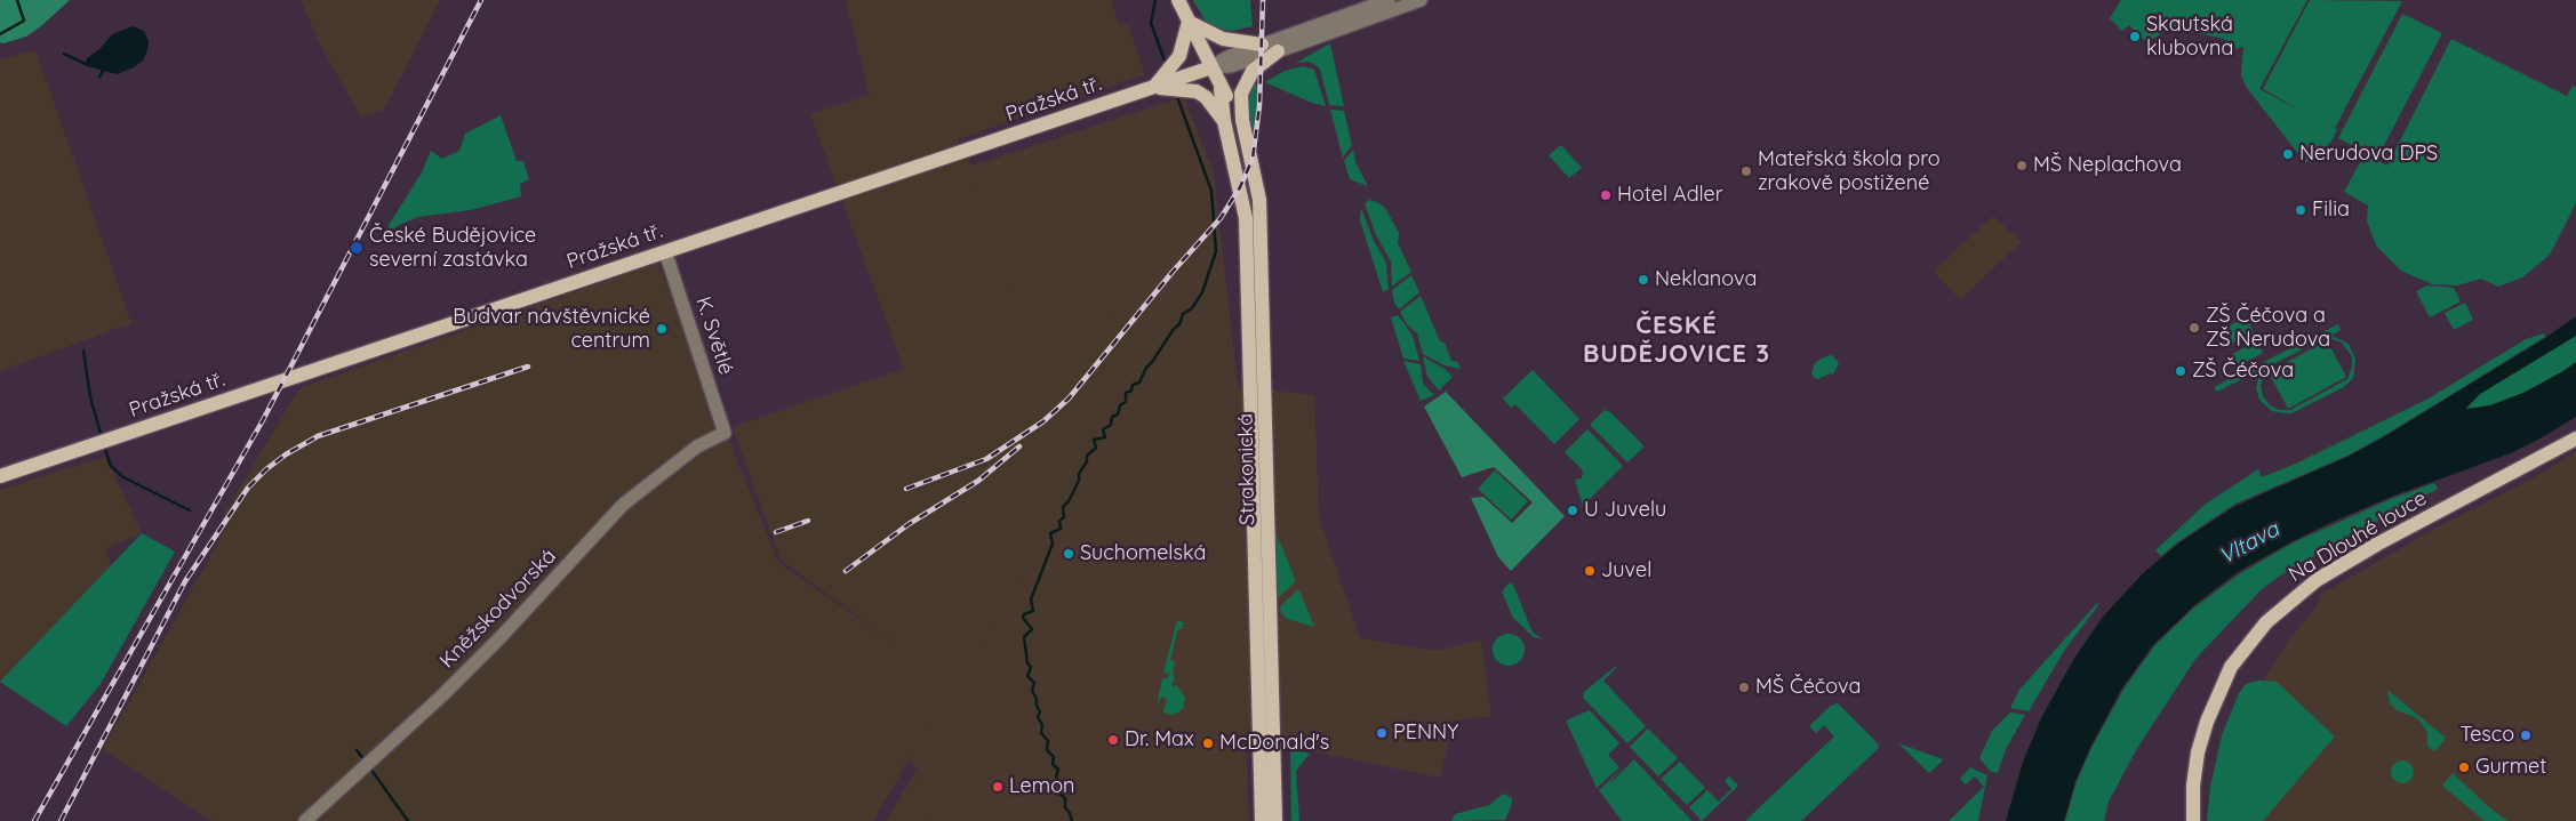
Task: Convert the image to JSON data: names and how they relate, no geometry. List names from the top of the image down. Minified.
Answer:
{"streets":{"main road":["Pražská tř.","Strakonická","Na Dlouhé louce"],"street":["K. Světlé","Kněžskodvorská"]},"crossings":[["Pražská tř.","K. Světlé"],["K. Světlé","Kněžskodvorská"]],"districts":["ČESKÉ BUDĚJOVICE 3"],"water":["Vltava"],"places":["Skautská klubovna","Nerudova DPS","MŠ Neplachova","Mateřská škola pro zrakově postižené","Hotel Adler","Filia","České Budějovice severní zastávka","Neklanova","ZŠ Čéčova a ZŠ Nerudova","Budvar návštěvnické centrum","ZŠ Čéčova","U Juvelu","Suchomelská","Juvel","MŠ Čéčova","PENNY","Tesco","Dr. Max","McDonald's","Gurmet","Lemon"]}
